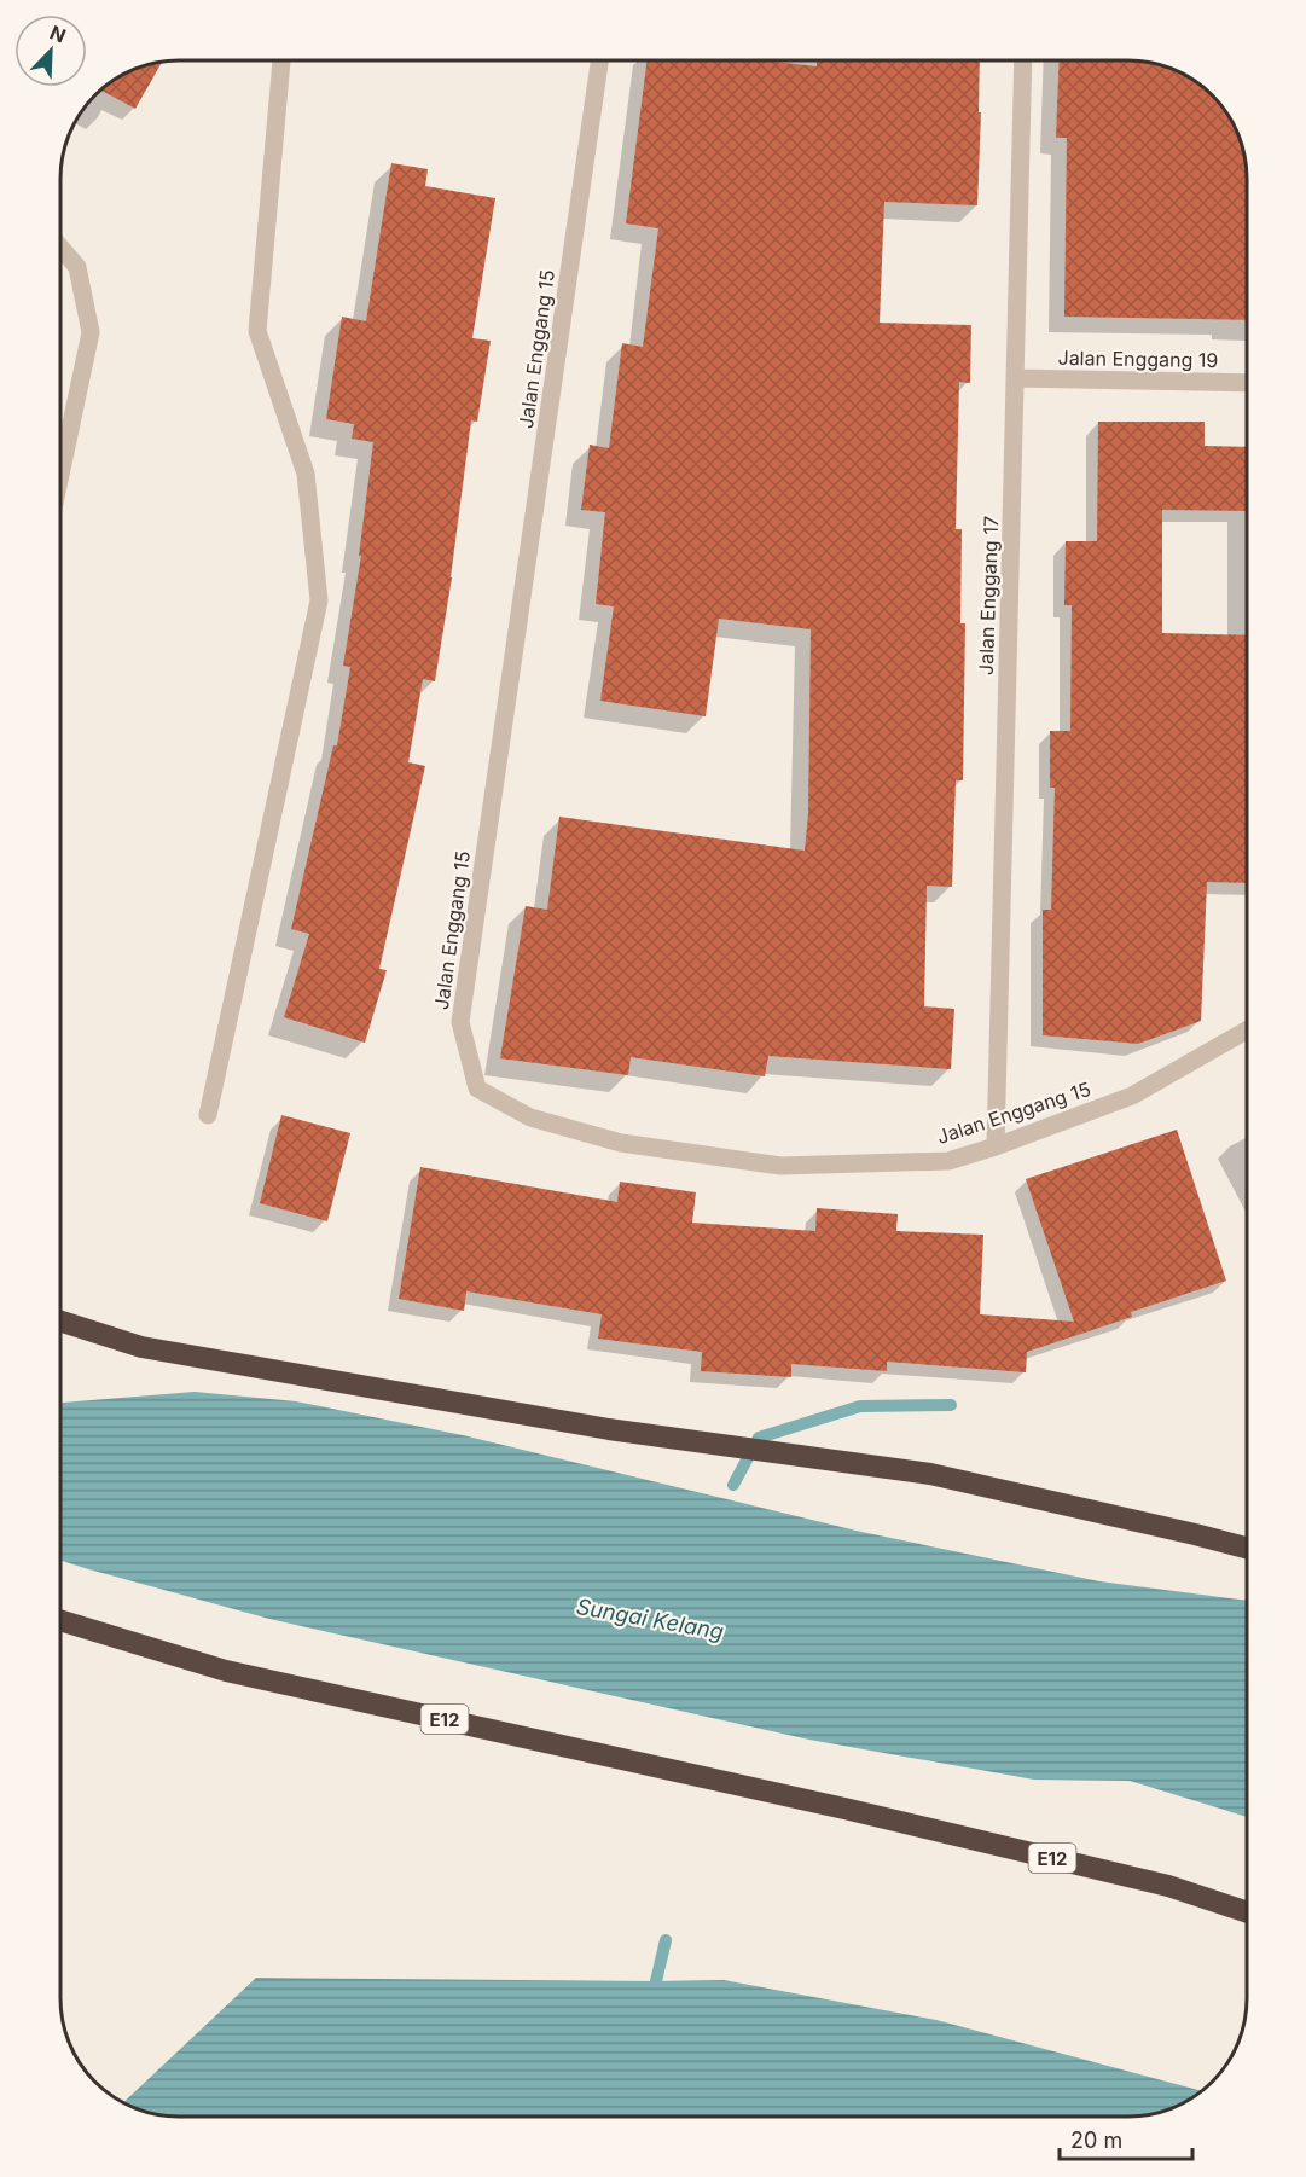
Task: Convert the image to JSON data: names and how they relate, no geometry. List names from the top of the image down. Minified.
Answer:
{"streets":{"highway":["E12"],"street":["Jalan Enggang 15","Jalan Enggang 19","Jalan Enggang 17"]},"crossings":[["Jalan Enggang 15","Jalan Enggang 17"],["Jalan Enggang 19","Jalan Enggang 17"]],"water":["Sungai Kelang"],"scale_bar":"20 m","north":"top right"}
